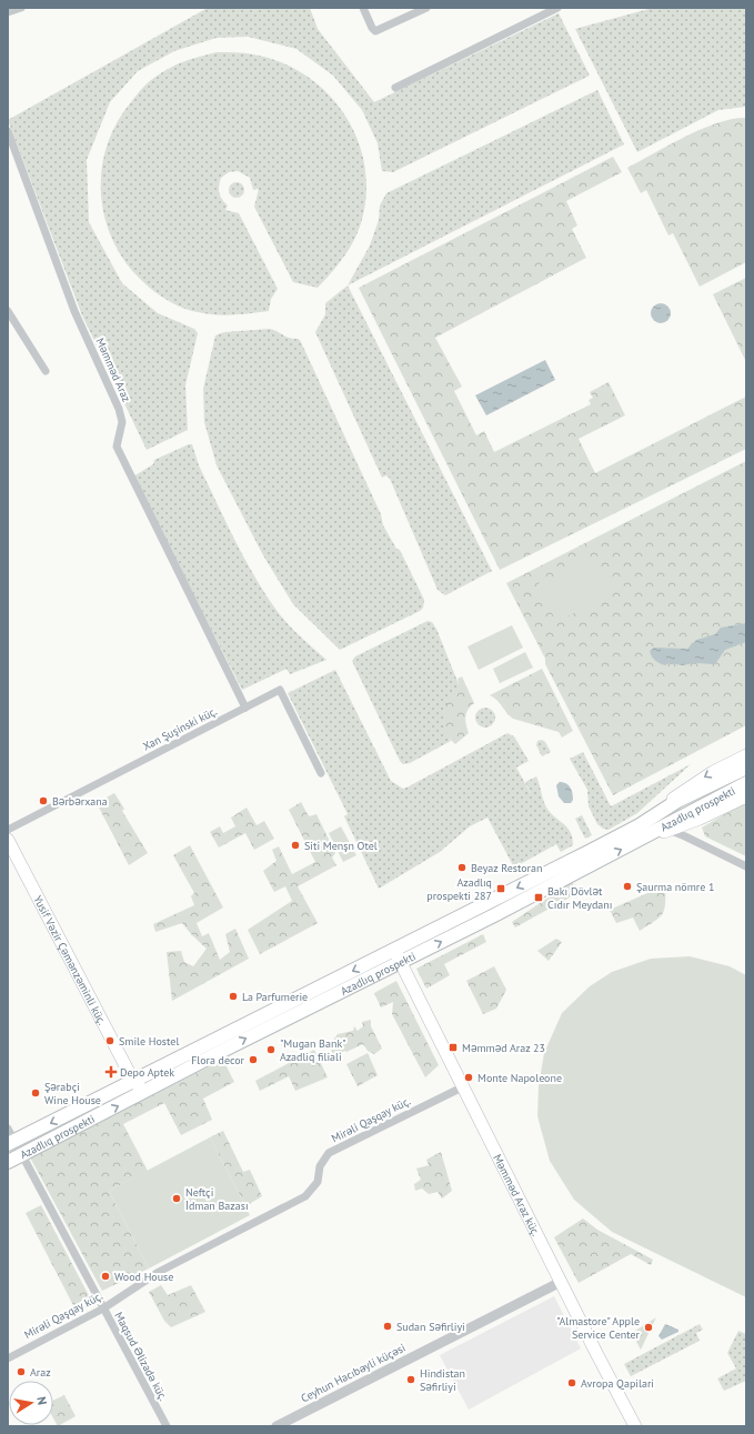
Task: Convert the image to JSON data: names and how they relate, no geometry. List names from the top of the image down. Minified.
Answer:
{"streets":{"main road":["Azadlıq prospekti","Yusif Vəzir Çəmənzəminli küç.","Məmməd Araz küç."],"street":["Məmməd Araz","Xan Şuşinski küç.","Mirəli Qaşqay küç.","Maqsud Əlizadə küç.","Ceyhun Hacıbəyli küçəsi"]},"crossings":[["Məmməd Araz","Xan Şuşinski küç."],["Azadlıq prospekti","Yusif Vəzir Çəmənzəminli küç."],["Azadlıq prospekti","Məmməd Araz küç."],["Azadlıq prospekti","Maqsud Əlizadə küç."],["Mirəli Qaşqay küç.","Məmməd Araz küç."],["Mirəli Qaşqay küç.","Maqsud Əlizadə küç."],["Məmməd Araz küç.","Ceyhun Hacıbəyli küçəsi"]],"places":{"other":["Bərbərxana","Siti Menşn Otel","Beyaz Restoran","Şaurma nömre 1","La Parfumerie","Smile Hostel","\"Mugan Bank\" Azadliq filiali","Flora decor","Monte Napoleone","Şərabçi Wine House","Neftçi İdman Bazası","Wood House","Sudan Səfirliyi","\"Almastore\" Apple Service Center","Araz","Hindistan Səfirliyi","Avropa Qapilari"],"transit":["Azadlıq prospekti 287","Bakı Dövlət Cıdır Meydanı","Məmməd Araz 23"],"health":["Depo Aptek"]},"north":"right"}
